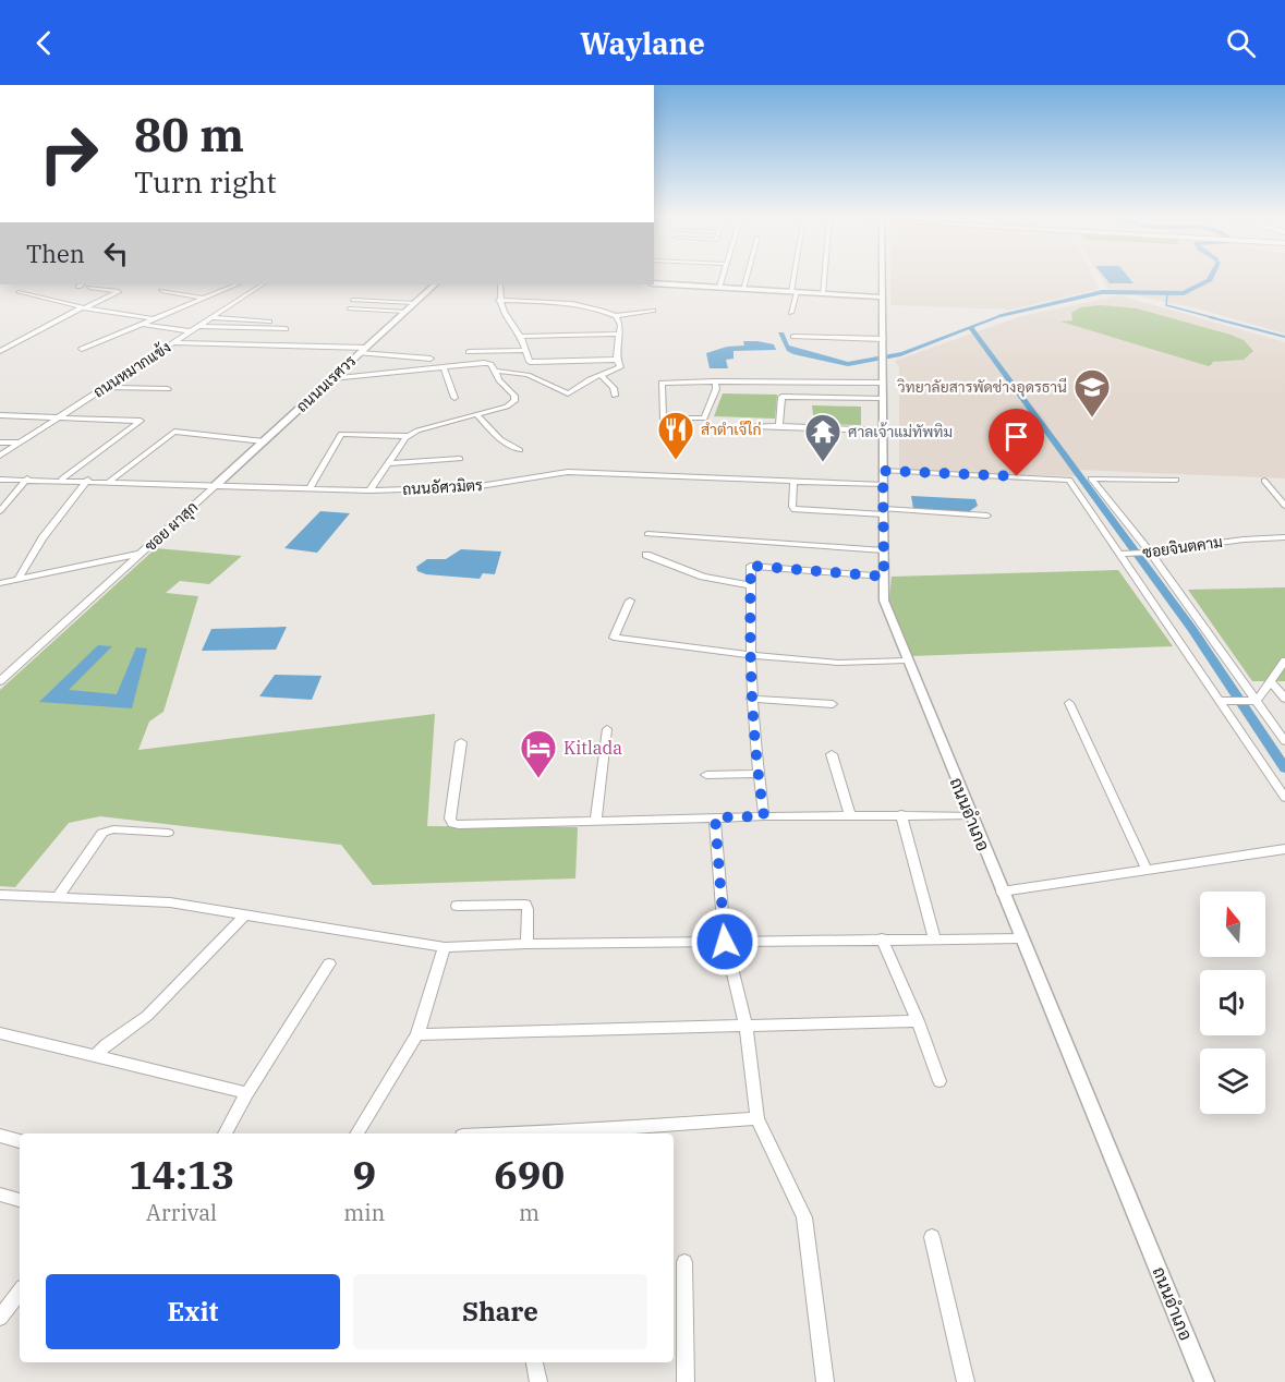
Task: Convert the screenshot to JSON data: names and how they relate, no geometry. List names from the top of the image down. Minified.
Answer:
{"streets":{"street":["ถนนหมากแข้ง","ถนนนเรศวร","ถนนอัศวมิตร","ซอย ผาสุก","ซอยจินตคาม","ถนนอำเภอ"]},"crossings":[["ถนนนเรศวร","ถนนอัศวมิตร"],["ถนนนเรศวร","ซอย ผาสุก"],["ถนนอัศวมิตร","ซอย ผาสุก"],["ถนนอัศวมิตร","ซอยจินตคาม"],["ถนนอัศวมิตร","ถนนอำเภอ"],["ซอยจินตคาม","ถนนอำเภอ"]],"places":{"school or university":["วิทยาลัยสารพัดช่างอุดรธานี"],"restaurant":["สำตำเจ๊ใก่"],"temple":["ศาลเจ้าแม่ทัพทิม"],"hotel":["Kitlada"]},"north":"top","page":{"header":"Waylane","turn":["80 m","Turn right"],"then":"Then","eta":["14:13","Arrival","9","min","690","m"],"buttons":["Exit","Share"]}}
